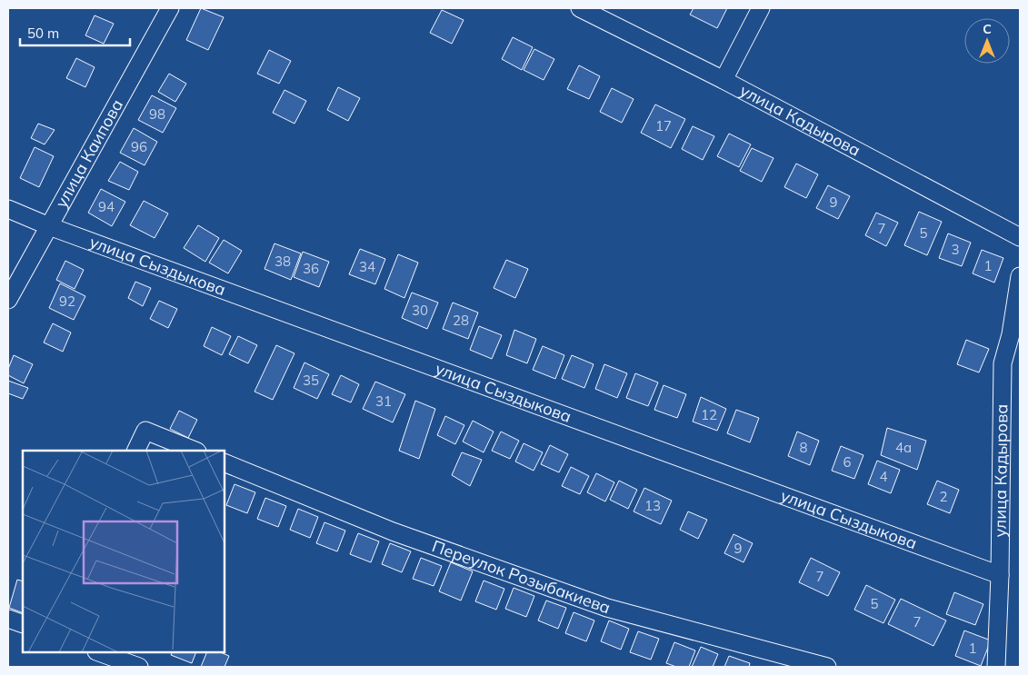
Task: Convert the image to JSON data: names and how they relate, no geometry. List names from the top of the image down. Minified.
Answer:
{"streets":{"street":["улица Кадырова","улица Каипова","улица Сыздыкова","Переулок Розыбакиева"]},"crossings":[["улица Кадырова","улица Сыздыкова"],["улица Каипова","улица Сыздыкова"]],"house_numbers":["98","17","96","9","94","7","5","3","38","1","34","36","92","30","28","35","31","12","8","4а","6","4","2","13","9","7","5","7","1"],"scale_bar":"50 m","north":"top"}
